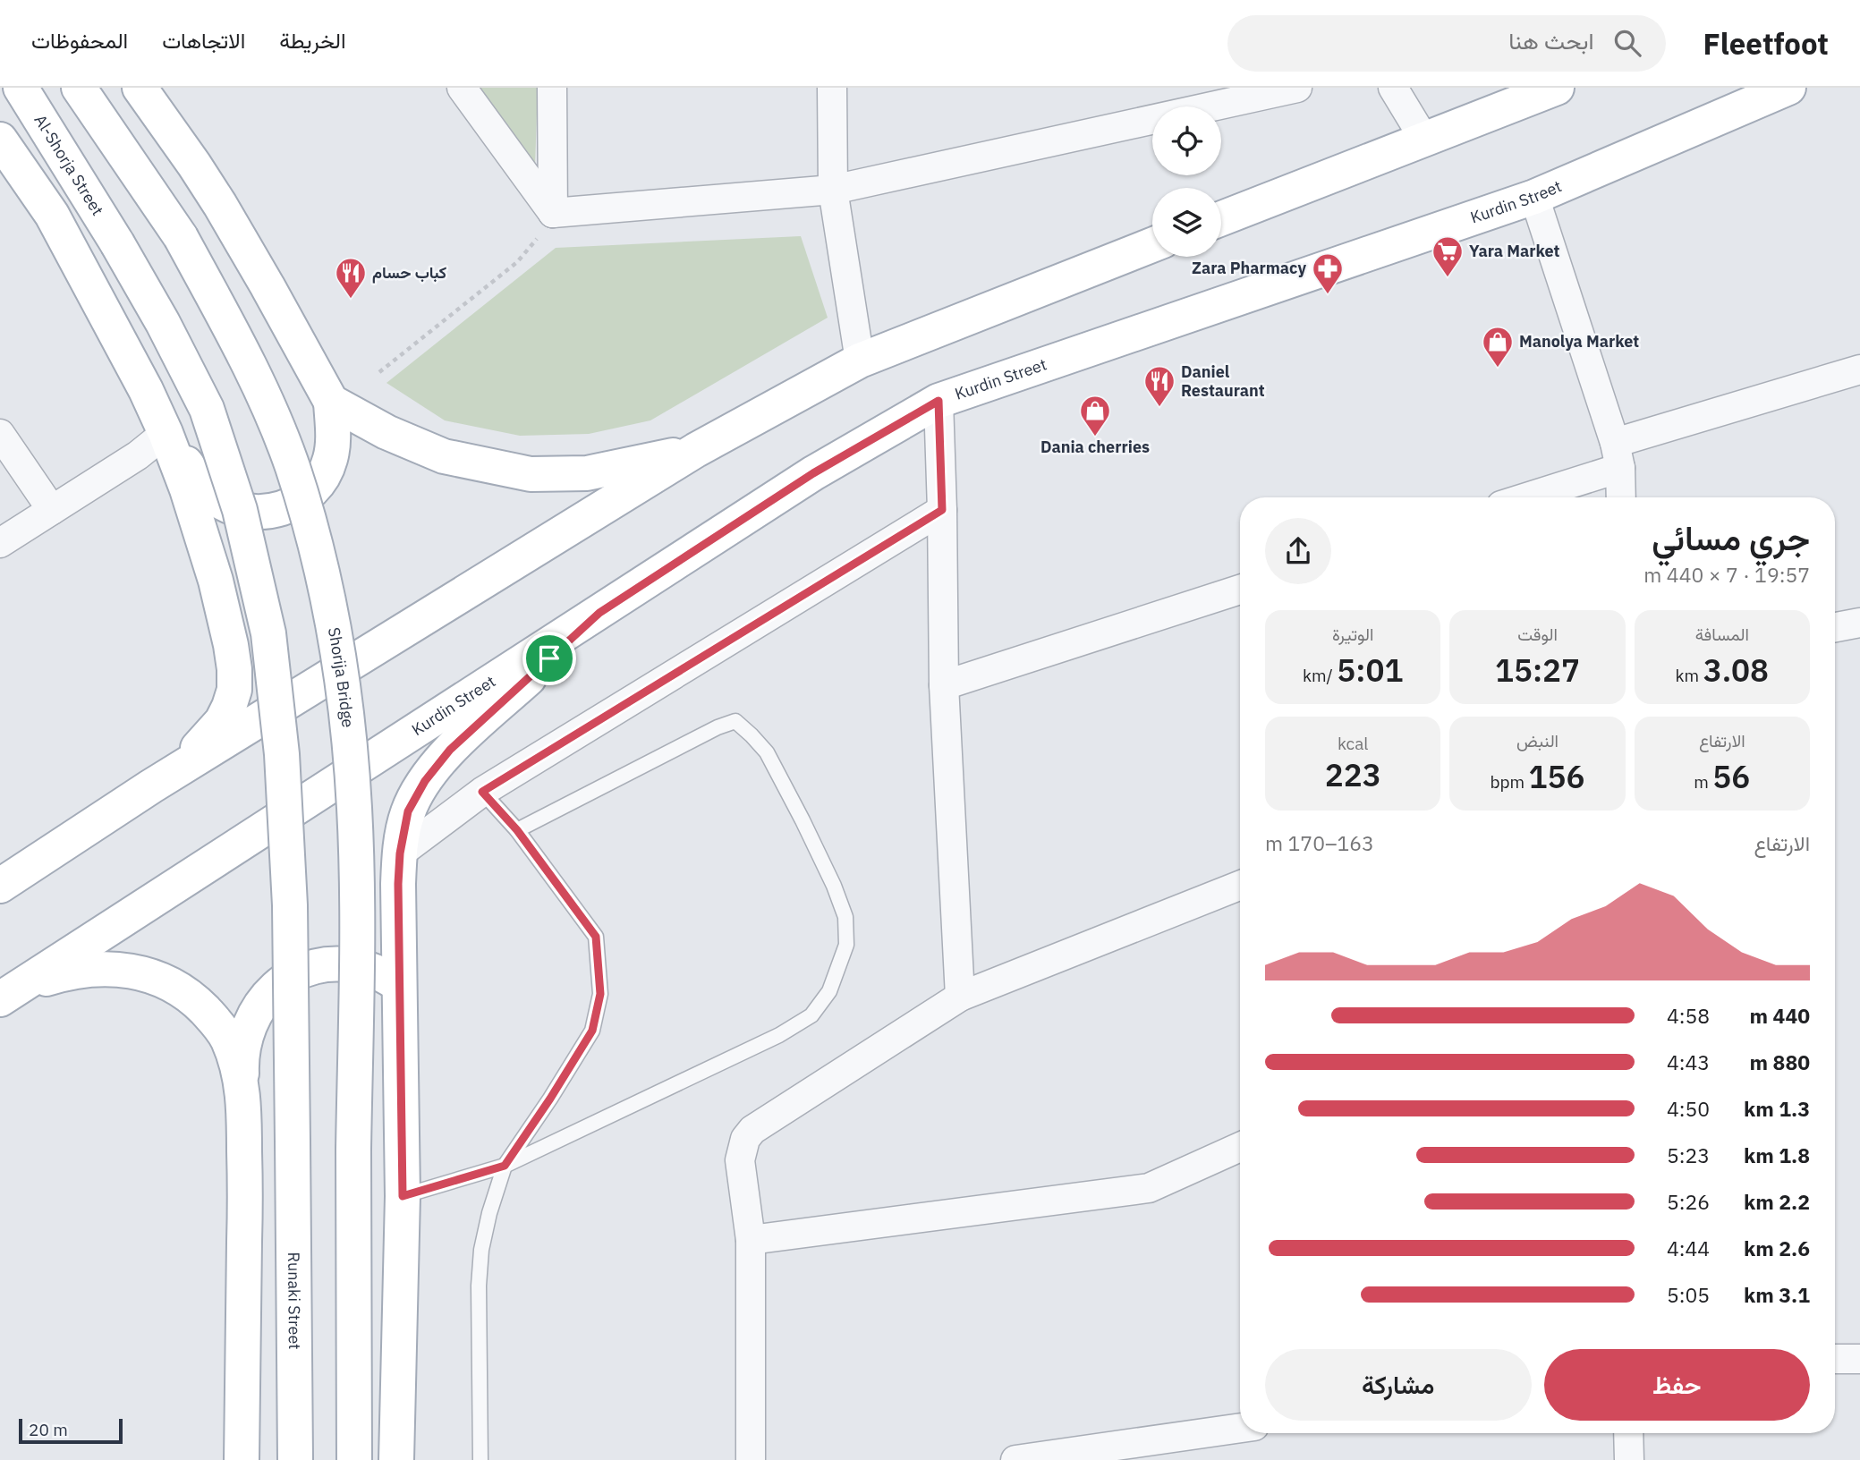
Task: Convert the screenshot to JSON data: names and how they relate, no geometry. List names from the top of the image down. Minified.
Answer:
{"streets":{"main road":["Al-Shorja Street","Kurdin Street","Shorija Bridge","Runaki Street"]},"crossings":[["Al-Shorja Street","Runaki Street"]],"places":{"supermarket":["Yara Market"],"pharmacy":["Zara Pharmacy"],"restaurant":["كباب حسام","Daniel Restaurant"],"shop":["Manolya Market","Dania cherries"]},"scale_bar":"20 m","page":{"header":"Fleetfoot","search":"ابحث هنا","nav":["الخريطة","الاتجاهات","المحفوظات"],"heading":["جري مسائي","19:57 · 7 × 440 m"],"stats":[["المسافة","3.08 km"],["الوقت","15:27"],["الوتيرة","5:01 /km"],["الارتفاع","56 m"],["النبض","156 bpm"],["kcal","223"]],"chart":["الارتفاع","163–170 m"],"list":[{"name":"440 m","note":"4:58"},{"name":"880 m","note":"4:43"},{"name":"1.3 km","note":"4:50"},{"name":"1.8 km","note":"5:23"},{"name":"2.2 km","note":"5:26"},{"name":"2.6 km","note":"4:44"},{"name":"3.1 km","note":"5:05"}],"buttons":["حفظ","مشاركة"],"scale":"20 m"}}
